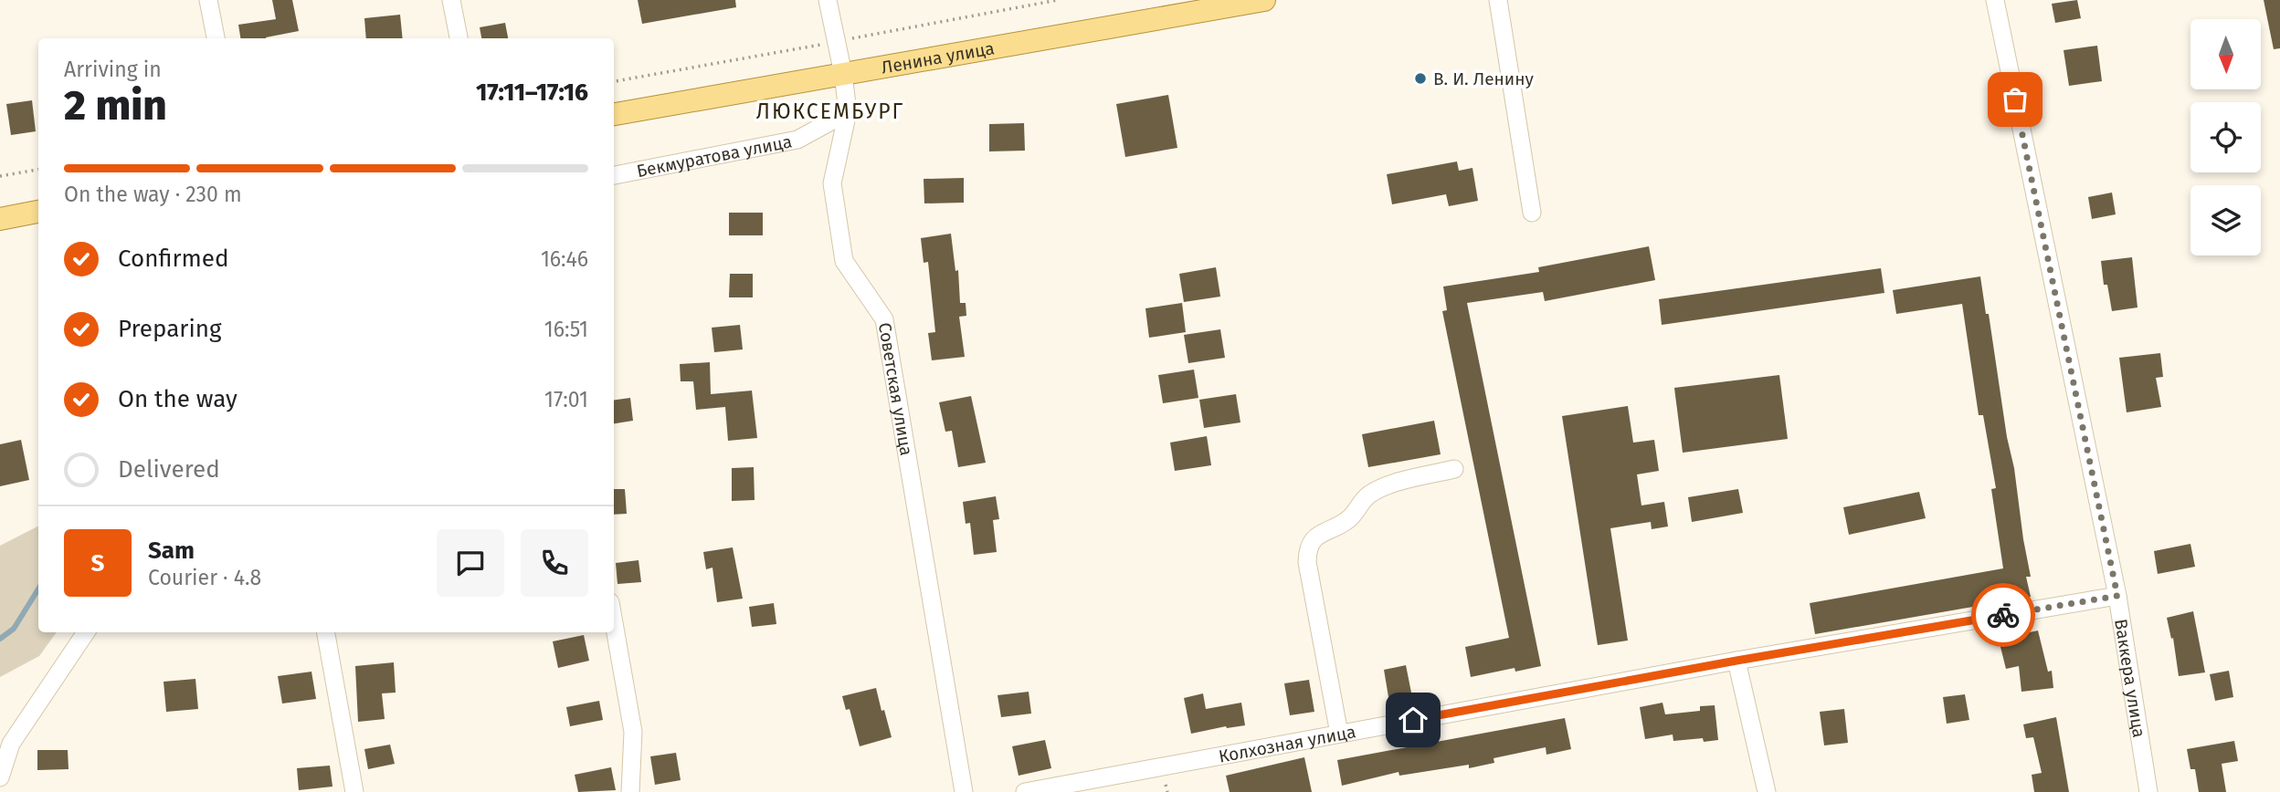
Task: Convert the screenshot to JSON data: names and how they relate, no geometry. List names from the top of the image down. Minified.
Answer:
{"streets":{"main road":["Ленина улица"],"street":["Бекмуратова улица","Советская улица","Ваккера улица","Колхозная улица"]},"crossings":[["Ленина улица","Советская улица"],["Бекмуратова улица","Советская улица"],["Ваккера улица","Колхозная улица"]],"districts":["ЛЮКСЕМБУРГ"],"places":["В. И. Ленину"],"north":"bottom","page":{"heading":["2 min","Arriving in","17:11–17:16"],"panel":["Sam","Courier · 4.8"],"bar":"On the way · 230 m","list":[["Confirmed","16:46"],["Preparing","16:51"],["On the way","17:01"],"Delivered"],"round":"S"}}
